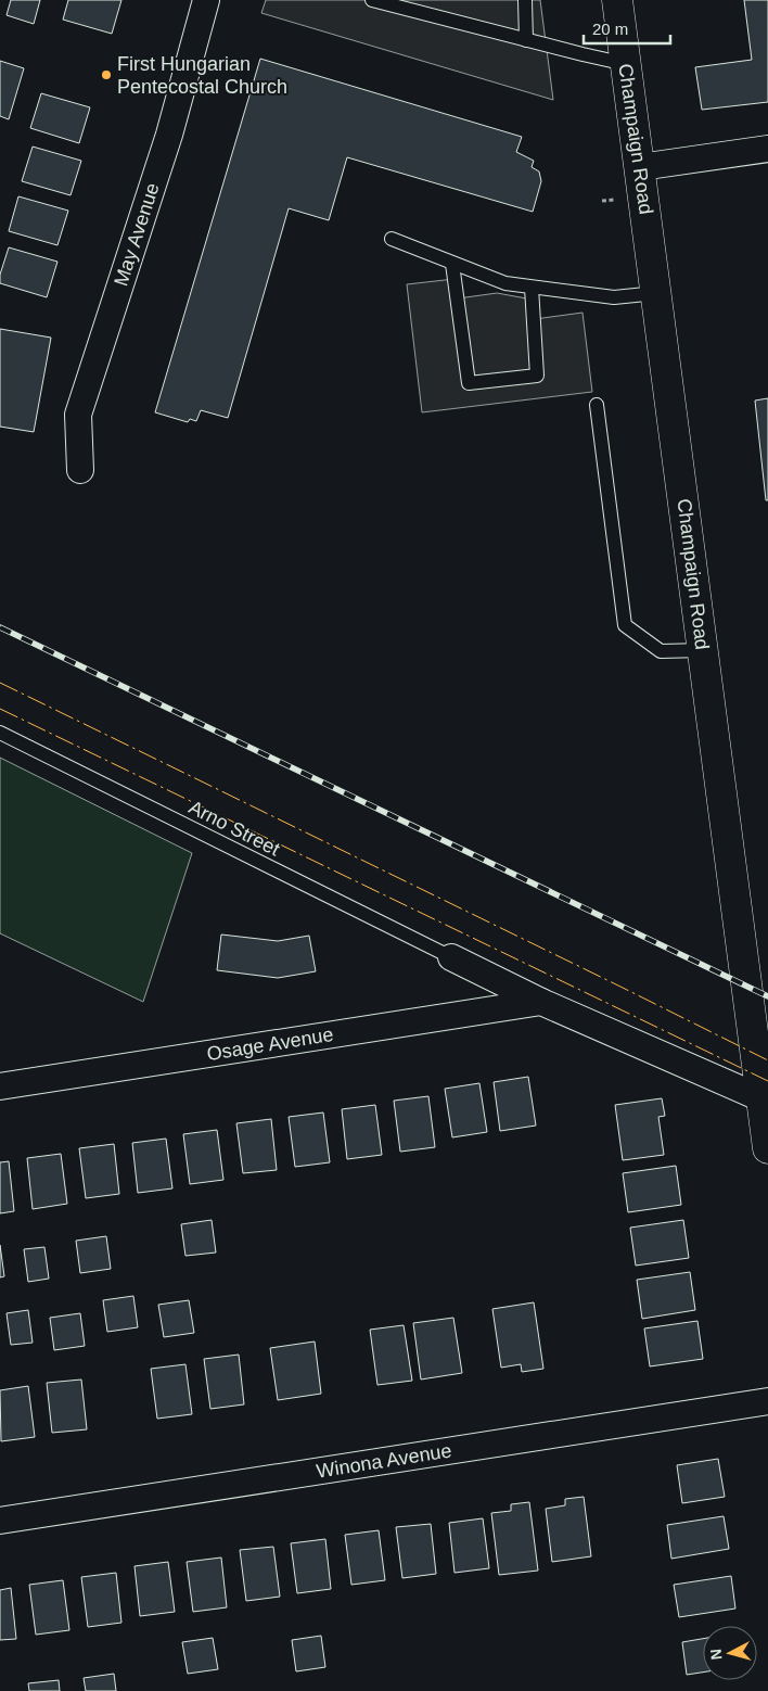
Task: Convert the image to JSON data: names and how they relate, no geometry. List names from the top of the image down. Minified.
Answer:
{"streets":{"street":["Champaign Road","May Avenue","Osage Avenue","Winona Avenue"],"lane":["Arno Street"]},"places":["First Hungarian Pentecostal Church"],"scale_bar":"20 m","north":"left"}
